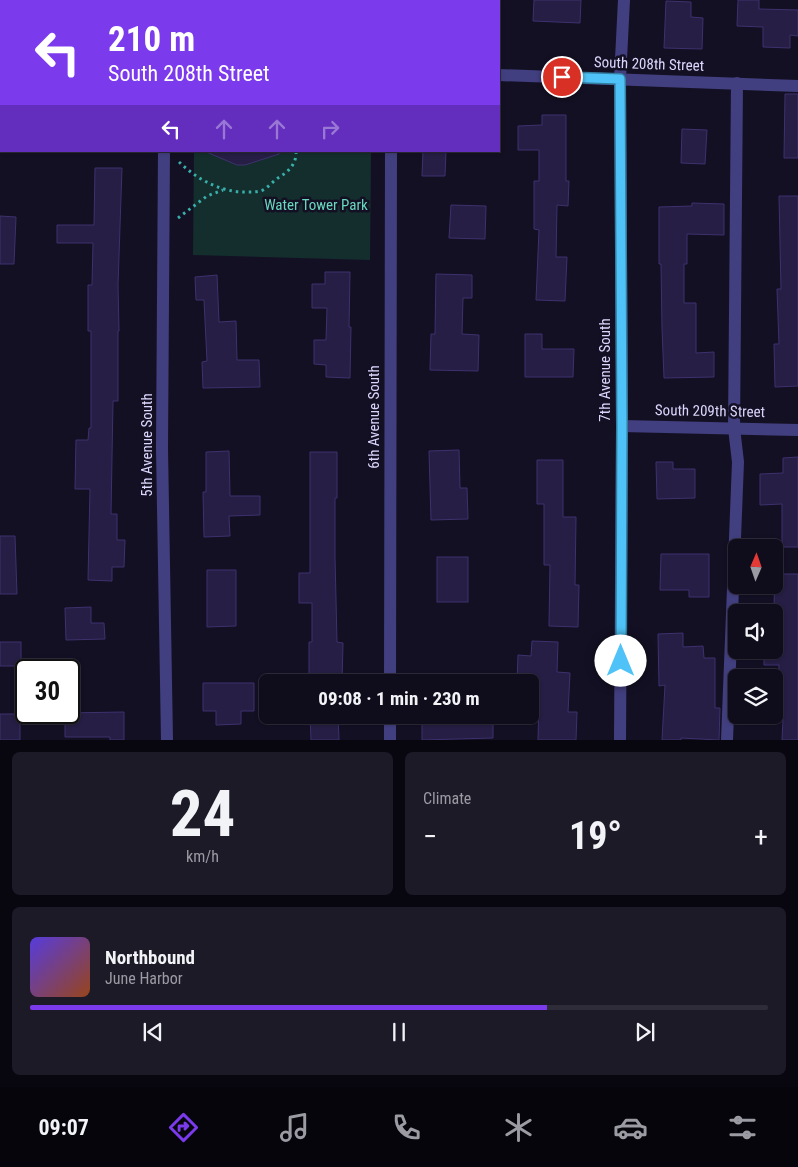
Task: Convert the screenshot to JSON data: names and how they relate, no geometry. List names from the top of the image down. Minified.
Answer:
{"streets":{"street":["South 208th Street","7th Avenue South","South 209th Street","6th Avenue South","5th Avenue South"]},"crossings":[["South 208th Street","7th Avenue South"],["7th Avenue South","South 209th Street"]],"parks":["Water Tower Park"],"north":"top","page":{"turn":["210 m","South 208th Street"],"limit":"30","trip":"09:08 · 1 min · 230 m","tile":[["24","km/h"],"Climate"],"heat":["−","19°","+"],"song":["Northbound","June Harbor"],"tabs":"09:07"}}
